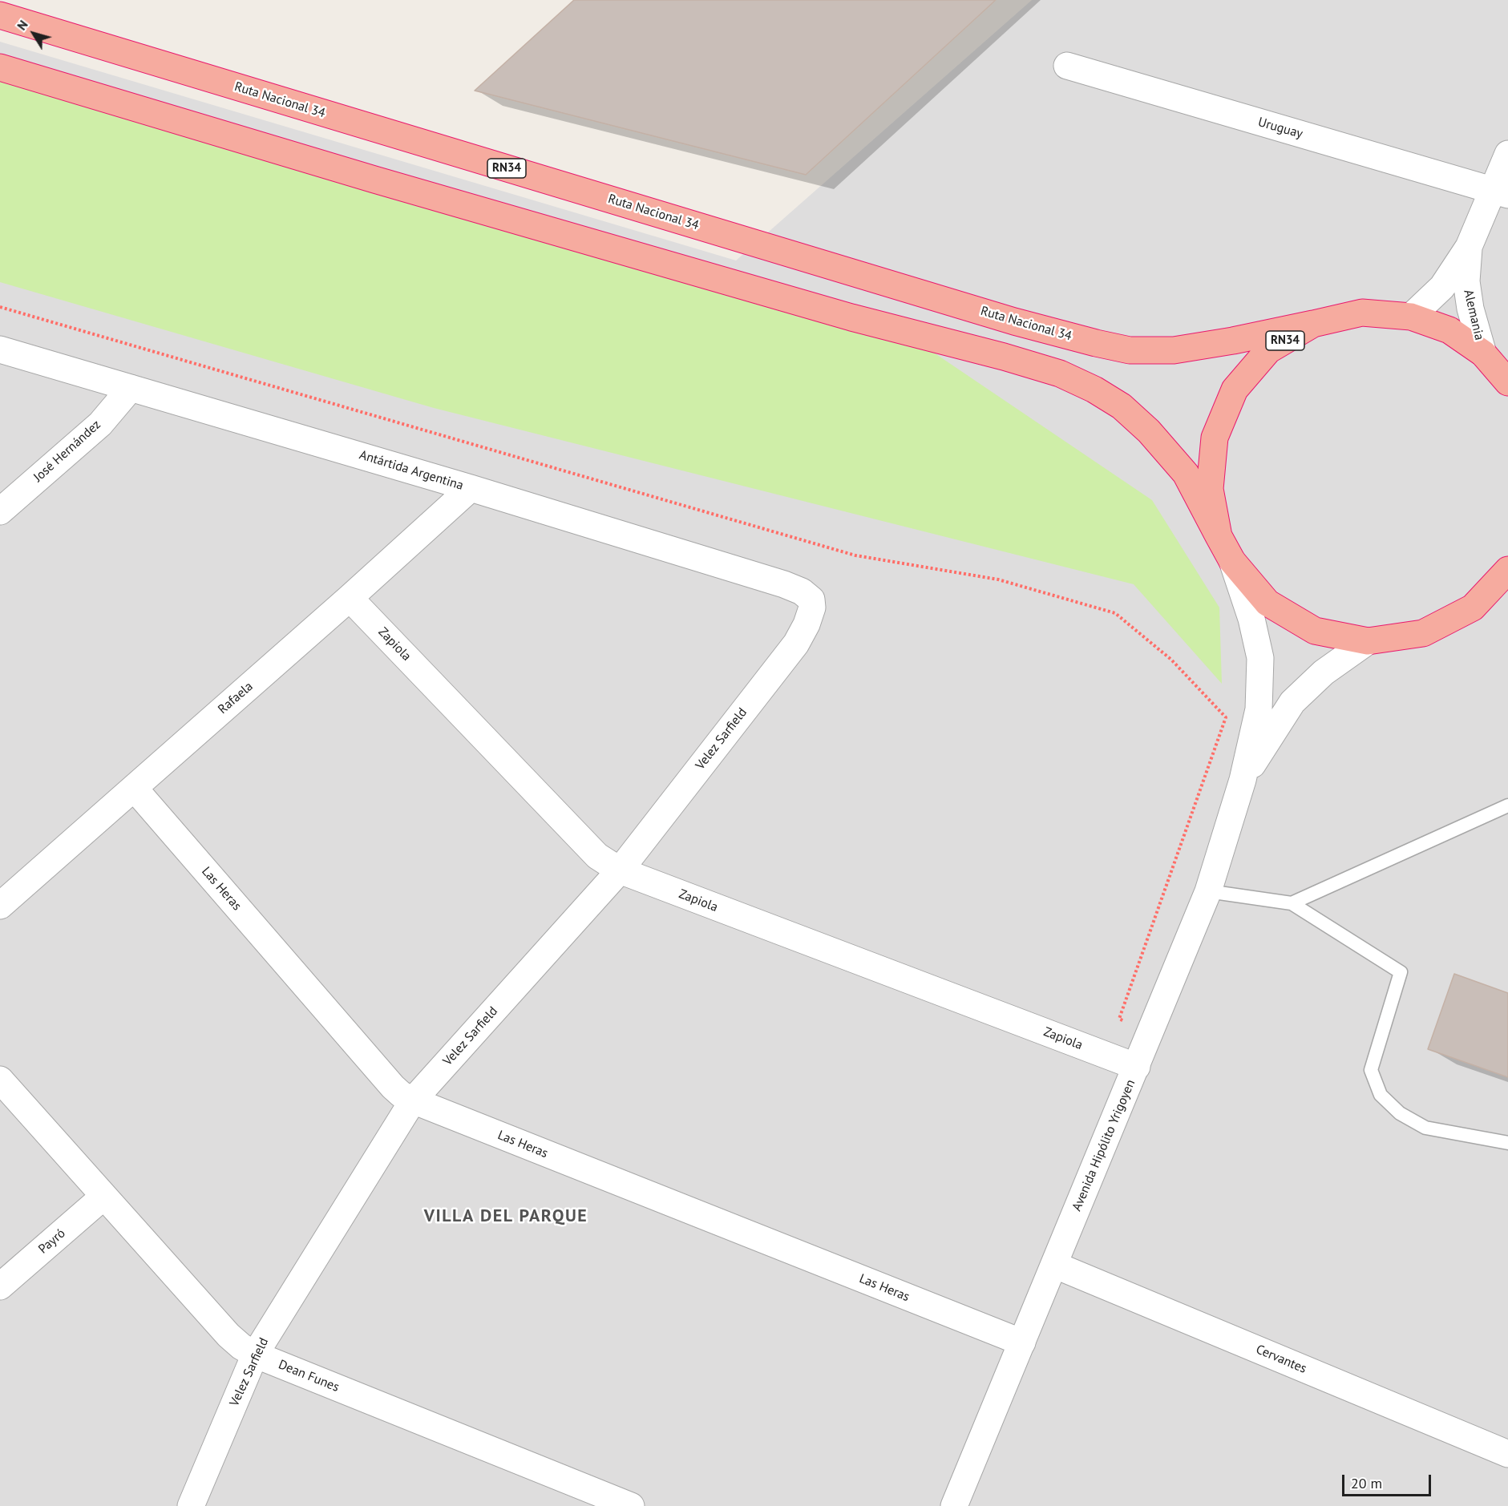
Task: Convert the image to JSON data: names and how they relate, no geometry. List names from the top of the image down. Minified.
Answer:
{"streets":{"highway":["Ruta Nacional 34","RN34"],"street":["Uruguay","Alemania","José Hernández","Antártida Argentina","Zapiola","Rafaela","Velez Sarfield","Las Heras","Avenida Hipólito Yrigoyen","Payró","Cervantes","Dean Funes"]},"crossings":[["Ruta Nacional 34","Alemania"],["Ruta Nacional 34","Avenida Hipólito Yrigoyen"],["Uruguay","Alemania"],["José Hernández","Antártida Argentina"],["Antártida Argentina","Rafaela"],["Antártida Argentina","Velez Sarfield"],["Zapiola","Rafaela"],["Zapiola","Velez Sarfield"],["Zapiola","Avenida Hipólito Yrigoyen"],["Rafaela","Las Heras"],["Velez Sarfield","Las Heras"],["Velez Sarfield","Dean Funes"],["Las Heras","Avenida Hipólito Yrigoyen"],["Avenida Hipólito Yrigoyen","Cervantes"],["Payró","Dean Funes"]],"districts":["VILLA DEL PARQUE"],"scale_bar":"20 m","north":"top left"}
